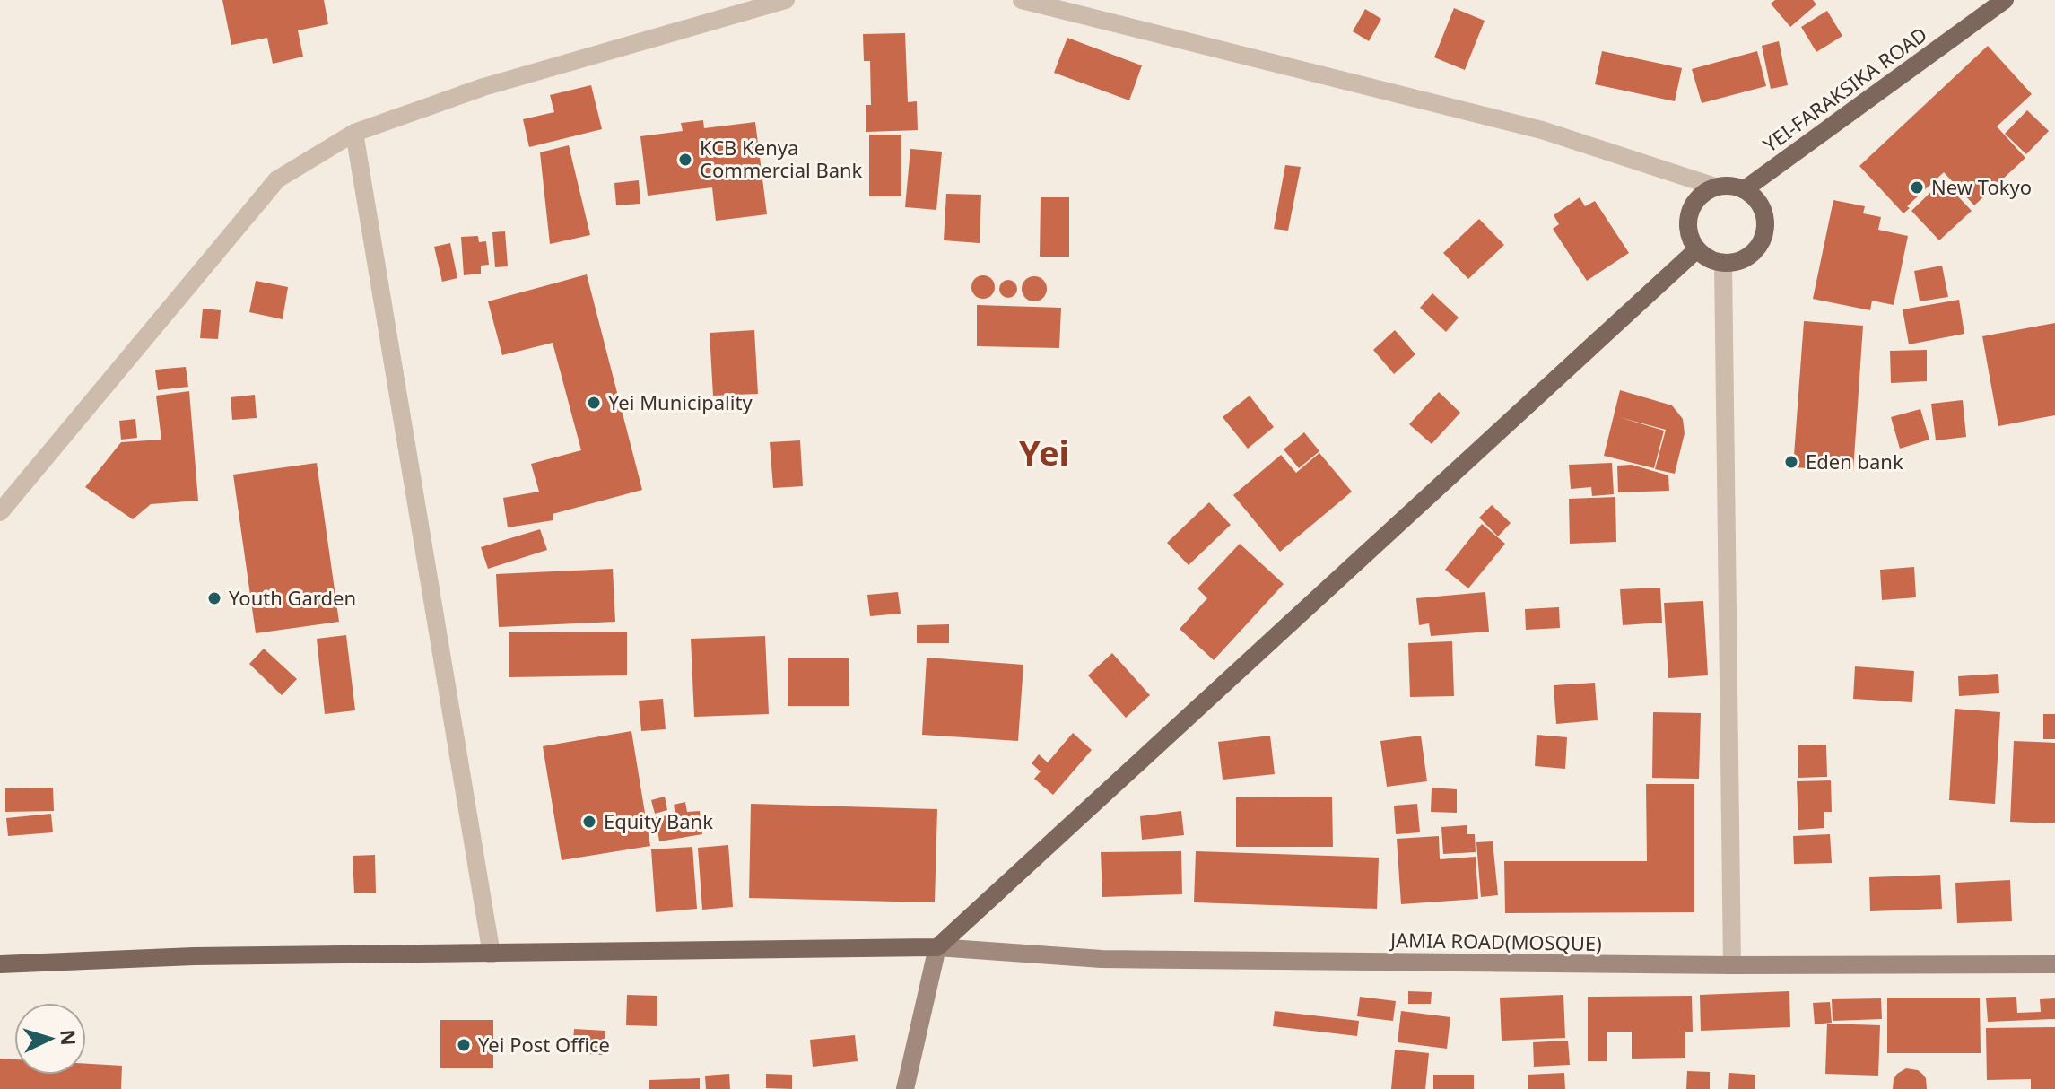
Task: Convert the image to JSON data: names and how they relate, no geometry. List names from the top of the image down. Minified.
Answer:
{"streets":{"main road":["YEI-FARAKSIKA ROAD"],"street":["JAMIA ROAD(MOSQUE)"]},"districts":["Yei"],"places":["KCB Kenya Commercial Bank","New Tokyo","Yei Municipality","Eden bank","Youth Garden","Equity Bank","Yei Post Office"],"north":"right"}
